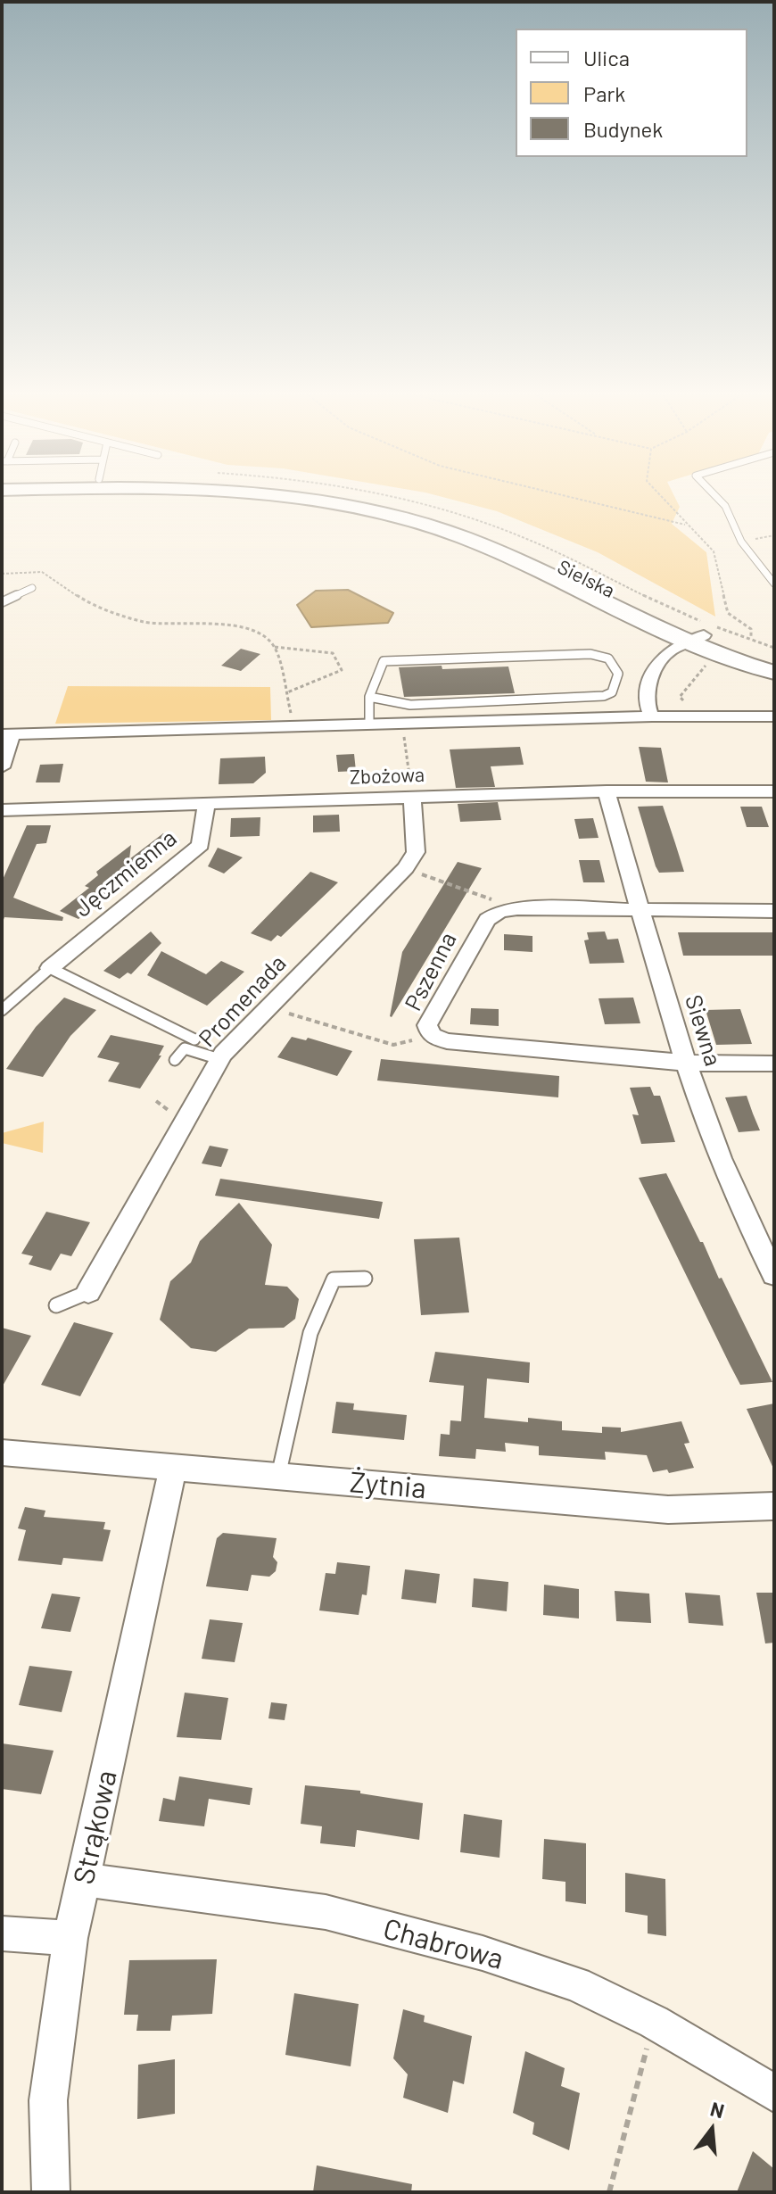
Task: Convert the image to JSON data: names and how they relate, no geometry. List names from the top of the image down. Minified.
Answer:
{"streets":{"main road":["Sielska"],"street":["Zbożowa","Jęczmienna","Pszenna","Promenada","Siewna","Żytnia","Strąkowa","Chabrowa"]},"crossings":[["Zbożowa","Jęczmienna"],["Zbożowa","Promenada"],["Zbożowa","Siewna"],["Pszenna","Siewna"],["Żytnia","Strąkowa"],["Strąkowa","Chabrowa"]],"legend":["Ulica","Park","Budynek"],"north":"top"}
